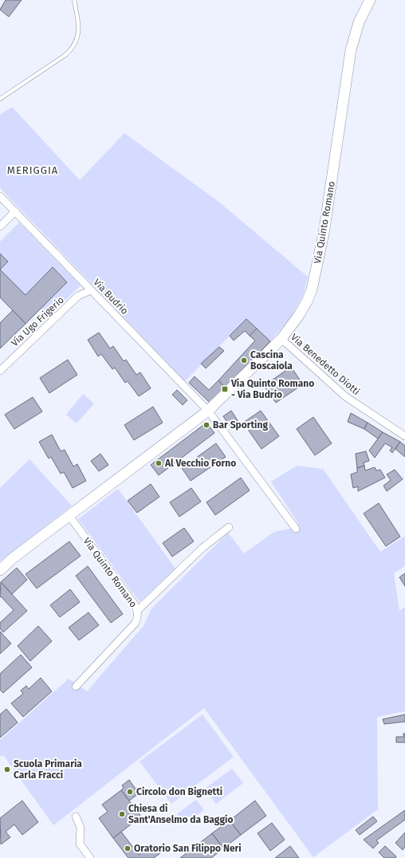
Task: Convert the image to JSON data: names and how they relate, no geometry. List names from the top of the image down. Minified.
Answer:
{"streets":{"street":["Via Quinto Romano","Via Budrio","Via Ugo Frigerio","Via Benedetto Diotti"]},"crossings":[["Via Quinto Romano","Via Budrio"],["Via Quinto Romano","Via Benedetto Diotti"],["Via Budrio","Via Ugo Frigerio"]],"districts":["MERIGGIA"],"places":{"other":["Cascina Boscaiola","Bar Sporting","Al Vecchio Forno","Scuola Primaria Carla Fracci","Circolo don Bignetti","Chiesa di Sant'Anselmo da Baggio","Oratorio San Filippo Neri"],"transit":["Via Quinto Romano - Via Budrio"]}}
